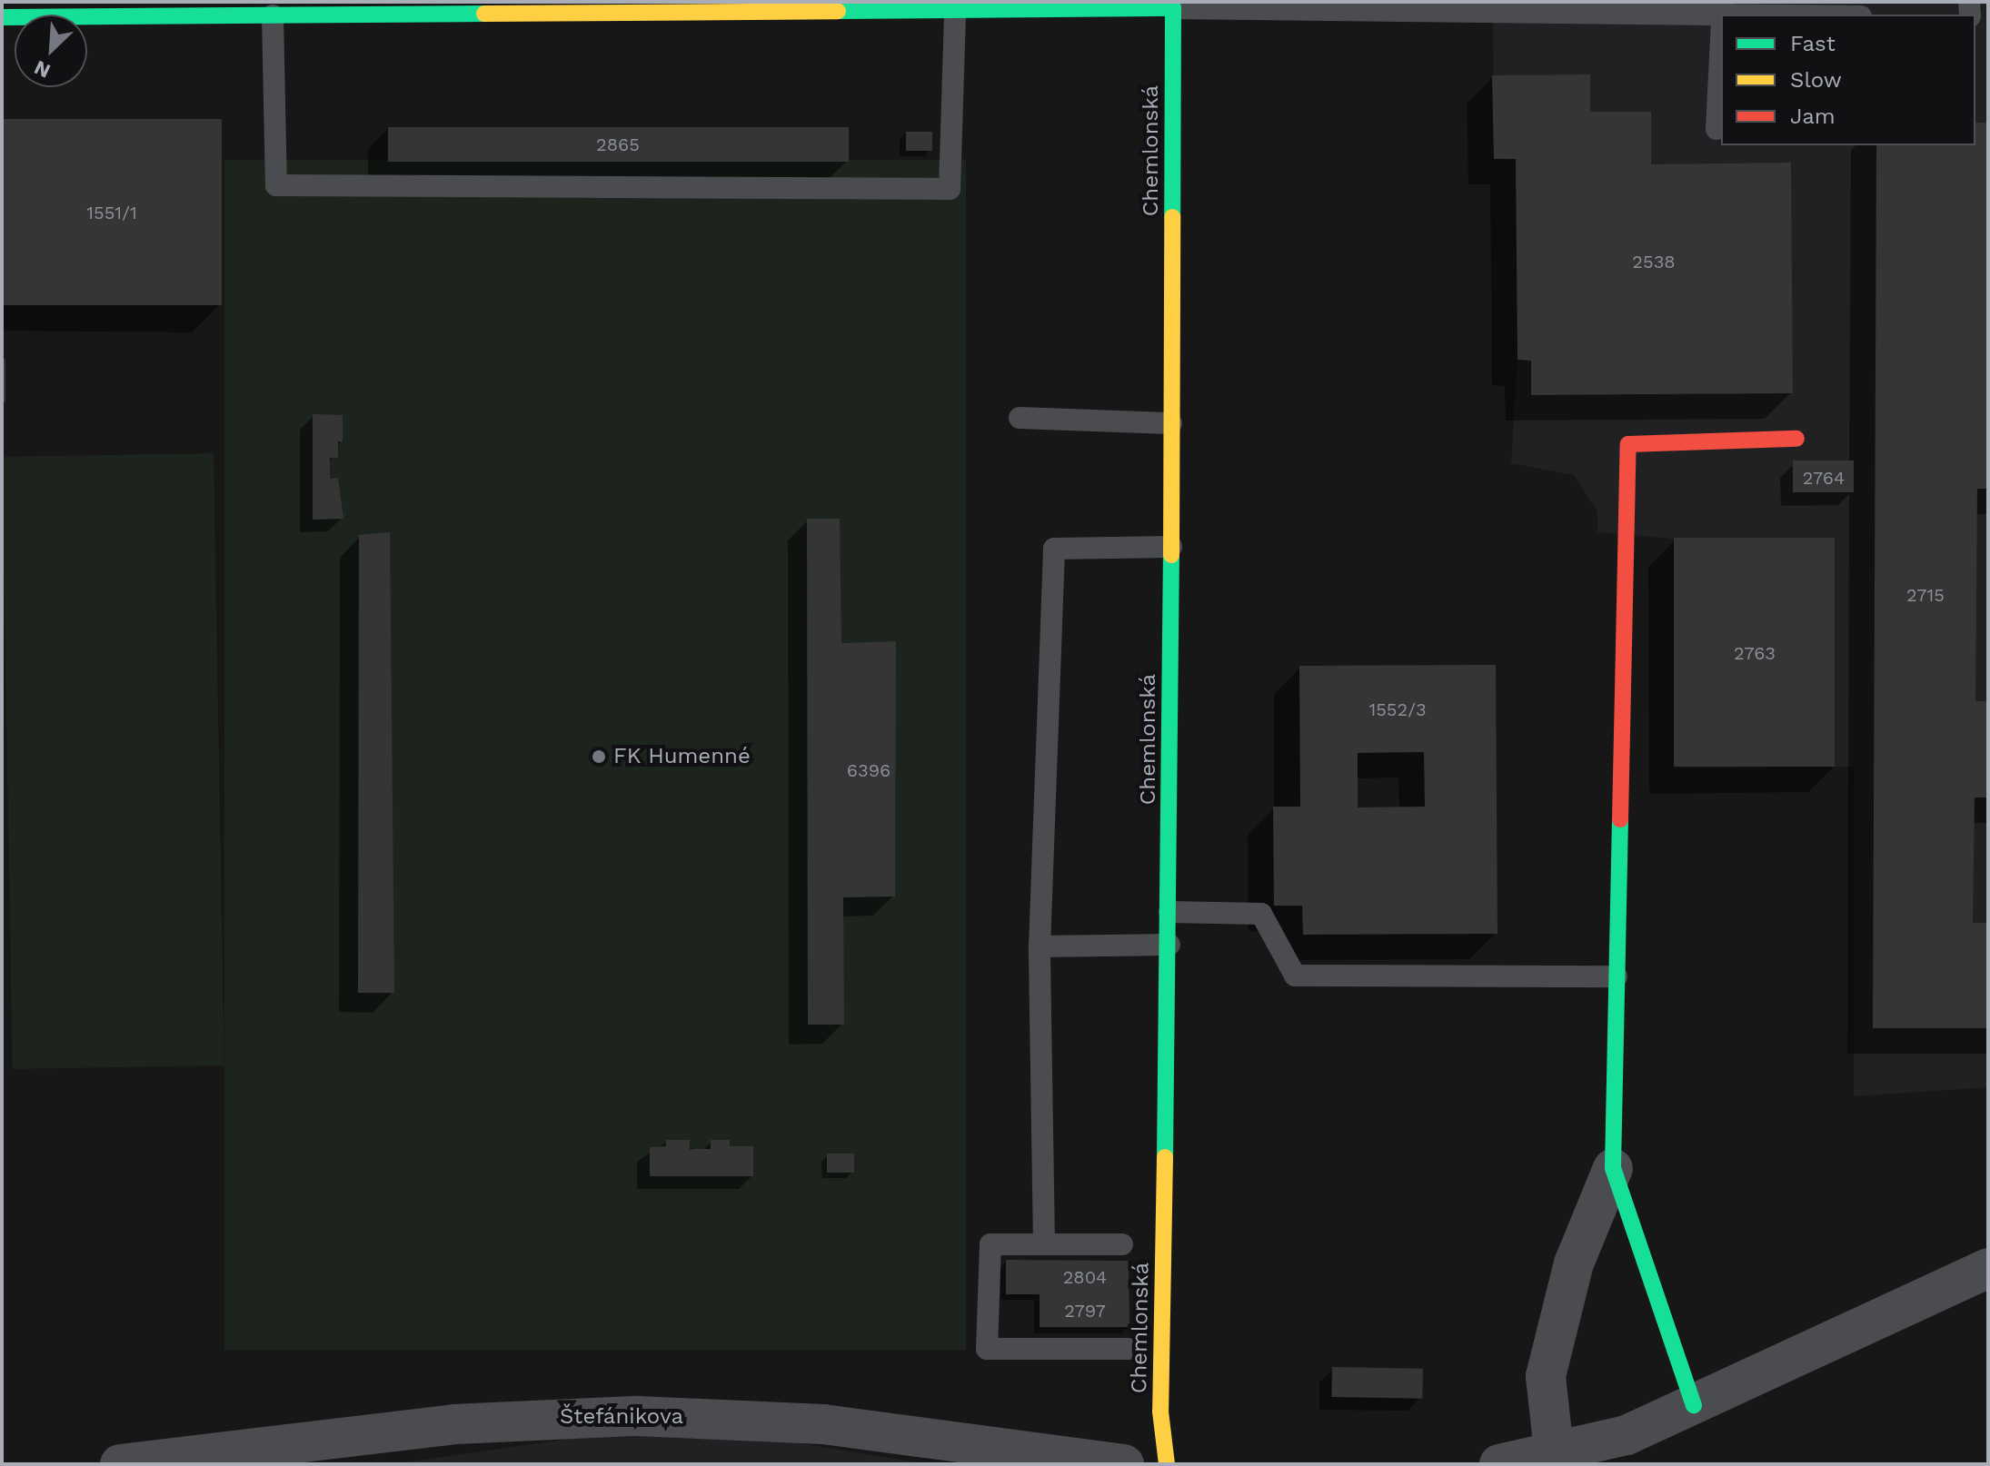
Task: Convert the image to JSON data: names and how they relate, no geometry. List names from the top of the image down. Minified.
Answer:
{"streets":{"street":["Chemlonská","Štefánikova"]},"places":["FK Humenné"],"house_numbers":["2865","1551/1","2538","2764","2715","2763","1552/3","6396","2804","2797"],"legend":["Fast","Slow","Jam"],"north":"bottom left"}
